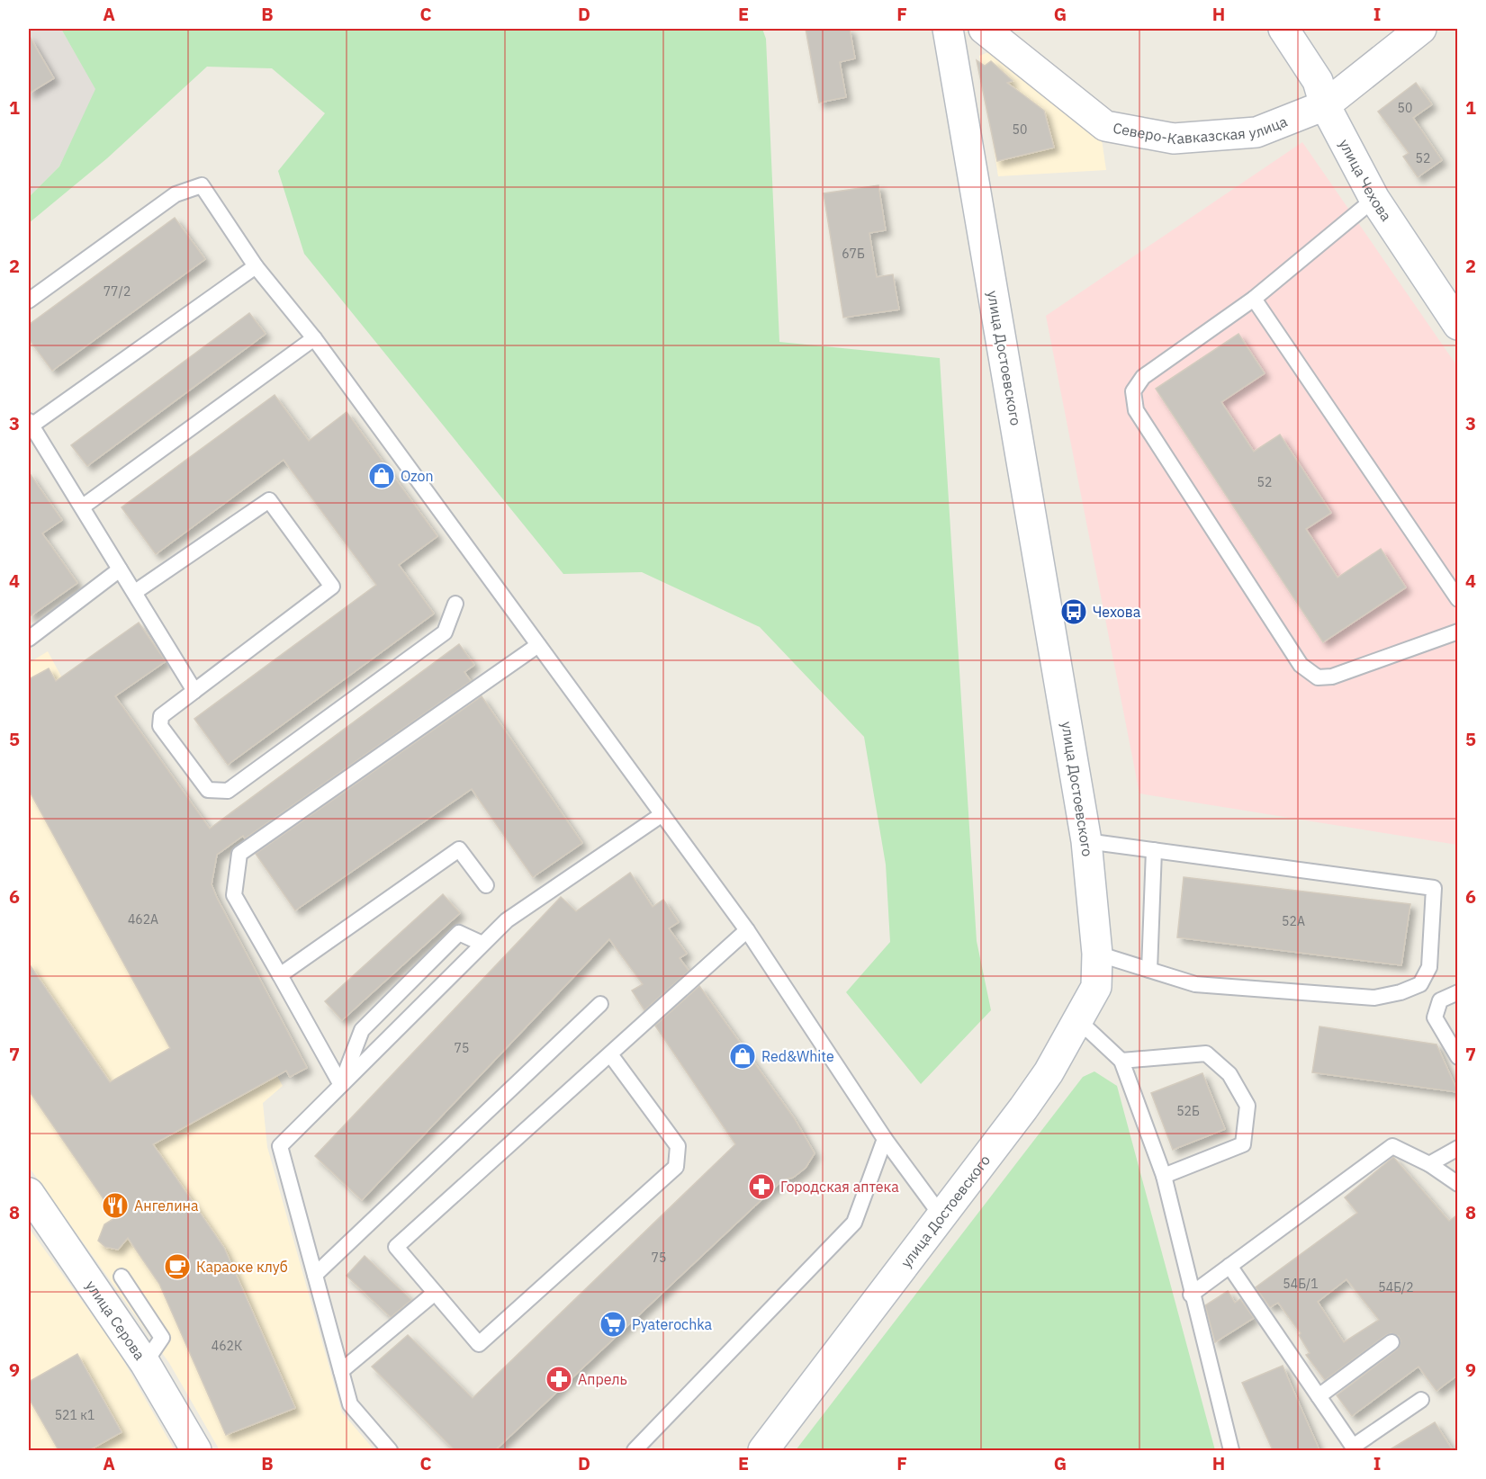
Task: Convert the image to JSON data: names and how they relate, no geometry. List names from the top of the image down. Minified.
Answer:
{"streets":{"main road":["Северо-Кавказская улица","улица Чехова","улица Достоевского","улица Серова"]},"crossings":[["Северо-Кавказская улица","улица Чехова"]],"places":{"shop":["Ozon","Red&White"],"bus stop":["Чехова"],"pharmacy":["Городская аптека","Апрель"],"restaurant":["Ангелина"],"cafe":["Караоке клуб"],"supermarket":["Pyaterochka"]},"house_numbers":["50","50","52","67Б","77/2","52","462А","52А","75","52Б","75","54Б/1","54Б/2","462К","521 к1"],"grid":{"columns":["A","B","C","D","E","F","G","H","I"],"rows":["1","2","3","4","5","6","7","8","9"]}}
